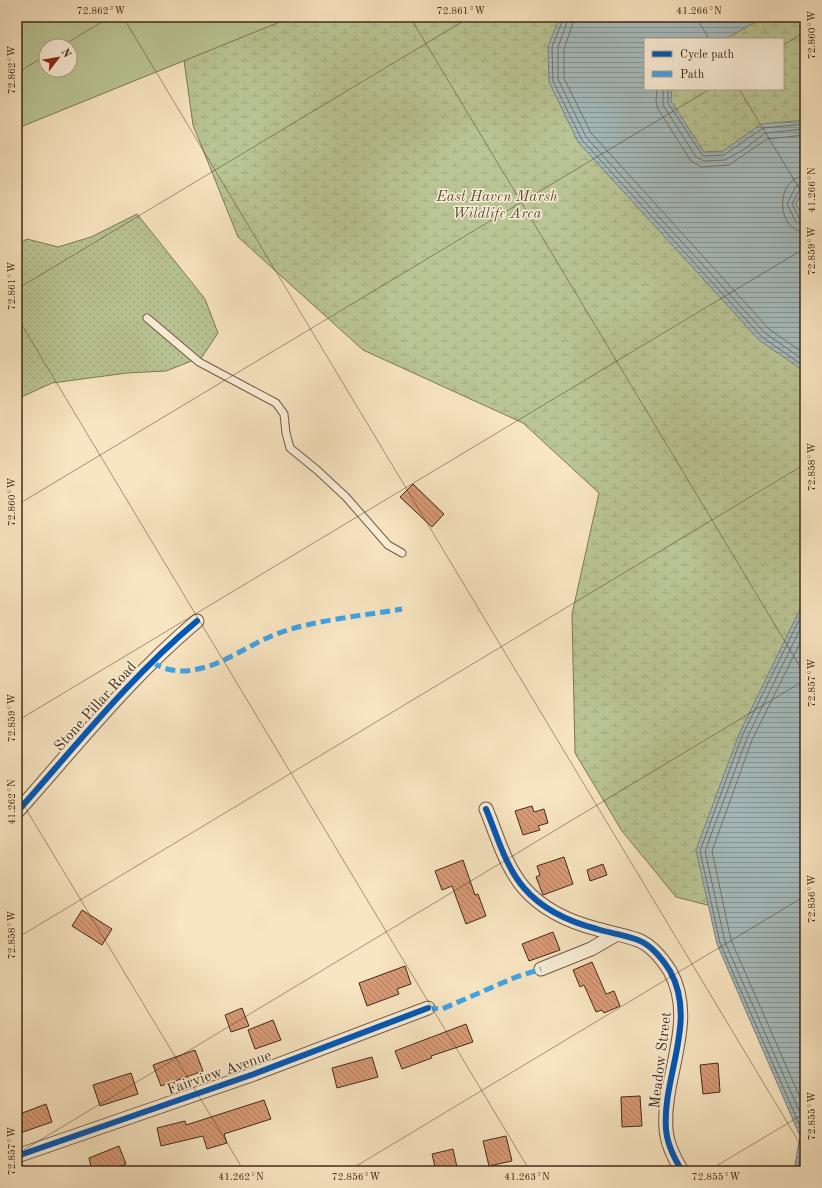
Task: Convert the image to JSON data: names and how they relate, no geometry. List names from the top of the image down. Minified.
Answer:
{"streets":{"street":["Stone Pillar Road","Meadow Street","Fairview Avenue"]},"parks":["East Haven Marsh Wildlife Area"],"legend":["Cycle path","Path"],"north":"top right","coordinates":["72.862°W","72.861°W","41.266°N","72.860°W","72.859°W","72.858°W","72.857°W","41.262°N","72.856°W","72.855°W","41.263°N"]}
